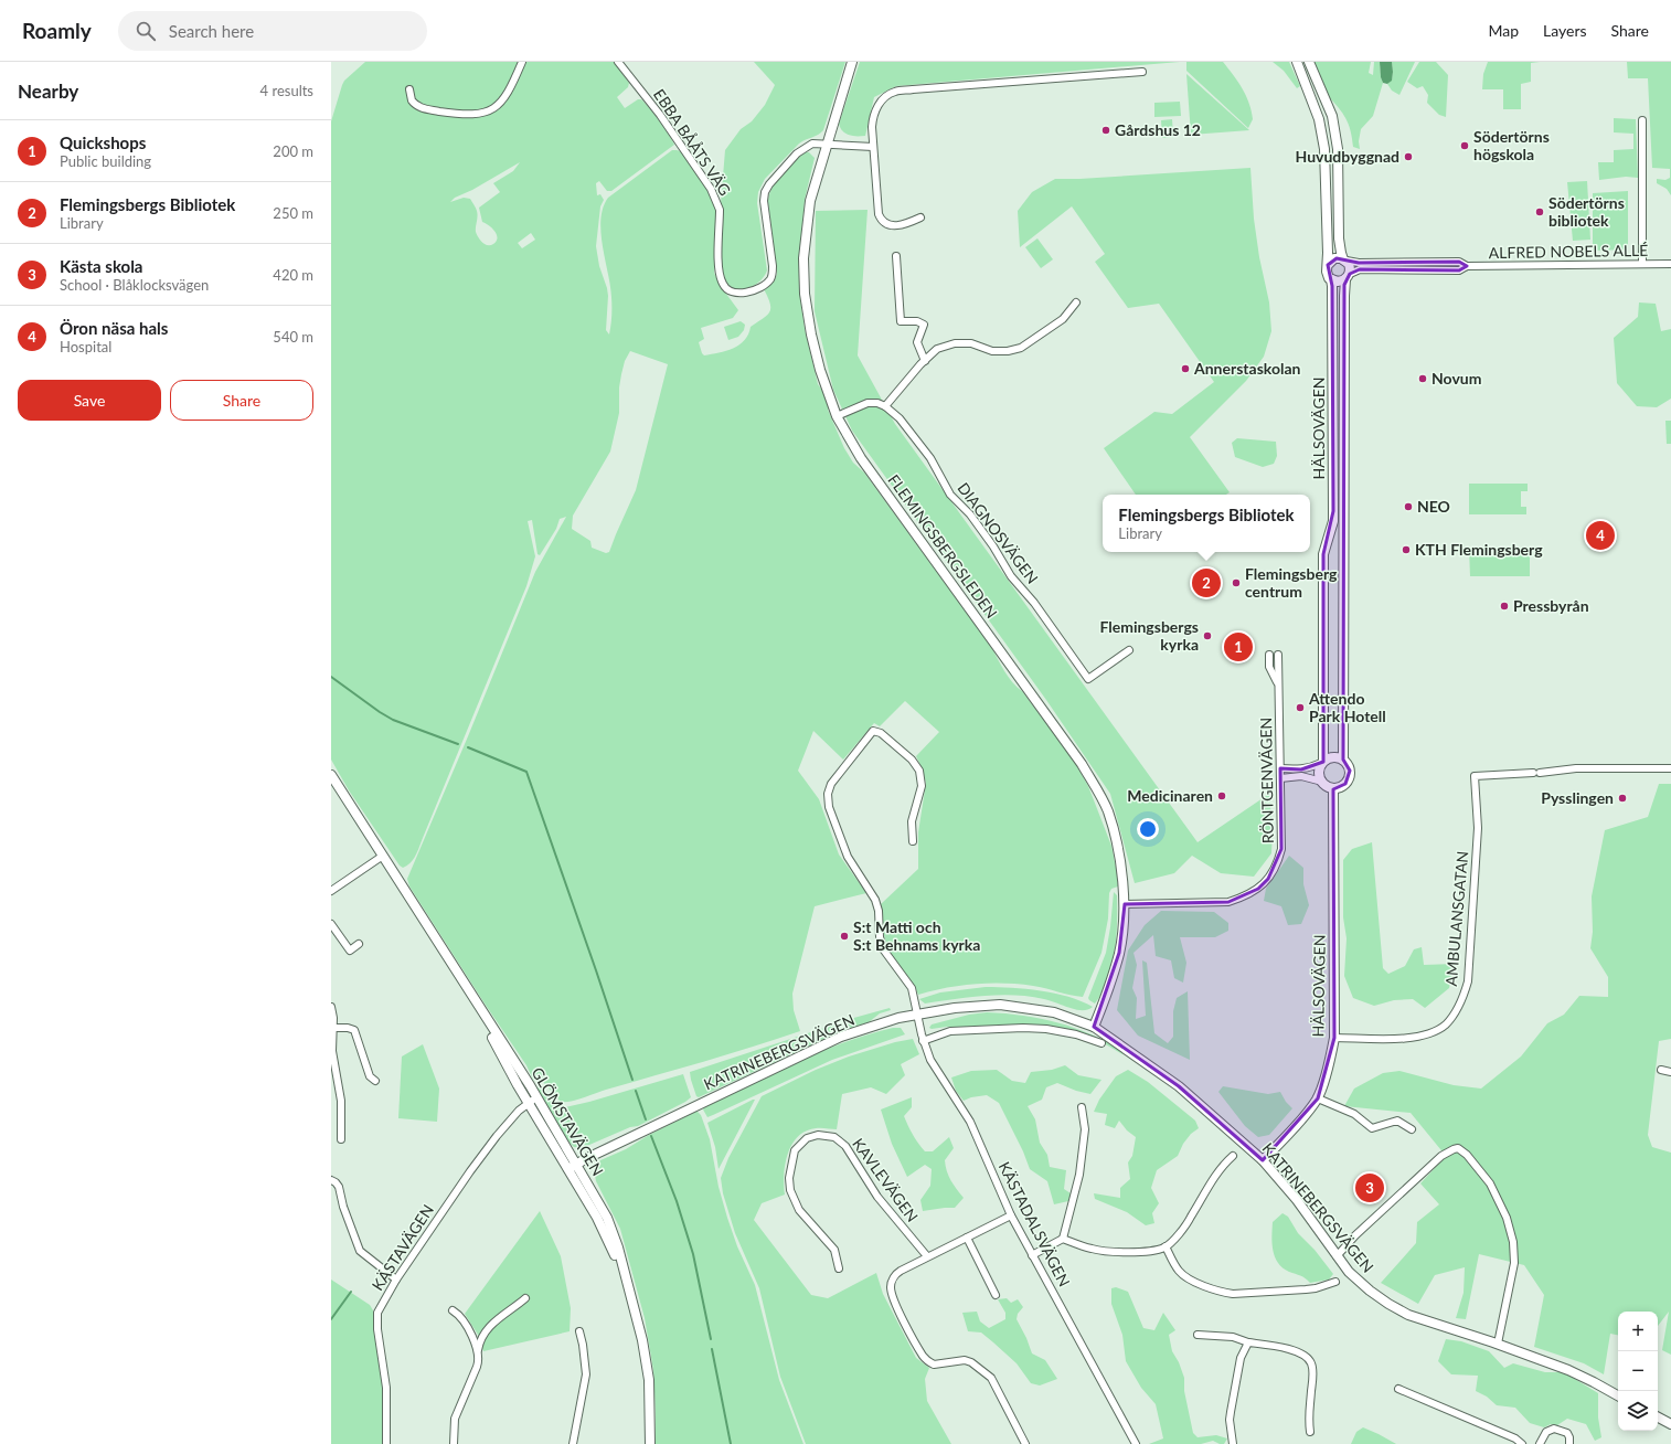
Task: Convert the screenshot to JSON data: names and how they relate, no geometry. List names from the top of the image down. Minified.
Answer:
{"streets":{"street":["EBBA BÅÅTS VÄG","ALFRED NOBELS ALLÉ","HÄLSOVÄGEN","DIAGNOSVÄGEN","FLEMINGSBERGSLEDEN","RÖNTGENVÄGEN","AMBULANSGATAN","KATRINEBERGSVÄGEN","GLÖMSTAVÄGEN","KAVLEVÄGEN","KÄSTADALSVÄGEN","KÄSTAVÄGEN"]},"crossings":[["EBBA BÅÅTS VÄG","FLEMINGSBERGSLEDEN"],["ALFRED NOBELS ALLÉ","HÄLSOVÄGEN"],["HÄLSOVÄGEN","AMBULANSGATAN"],["HÄLSOVÄGEN","KATRINEBERGSVÄGEN"],["FLEMINGSBERGSLEDEN","RÖNTGENVÄGEN"],["FLEMINGSBERGSLEDEN","KATRINEBERGSVÄGEN"],["KATRINEBERGSVÄGEN","GLÖMSTAVÄGEN"],["KATRINEBERGSVÄGEN","KÄSTADALSVÄGEN"],["GLÖMSTAVÄGEN","KÄSTAVÄGEN"]],"places":["Gårdshus 12","Södertörns högskola","Huvudbyggnad","Södertörns bibliotek","Annerstaskolan","Novum","NEO","KTH Flemingsberg","Flemingsberg centrum","Pressbyrån","Flemingsbergs kyrka","Attendo Park Hotell","Medicinaren","Pysslingen","S:t Matti och S:t Behnams kyrka"],"page":{"header":"Roamly","search":"Search here","nav":["Map","Layers","Share"],"heading":["Nearby","4 results"],"list":[{"mark":"1","name":"Quickshops","note":"Public building","value":"200 m"},{"mark":"2","name":"Flemingsbergs Bibliotek","note":"Library","value":"250 m"},{"mark":"3","name":"Kästa skola","note":"School · Blåklocksvägen","value":"420 m"},{"mark":"4","name":"Öron näsa hals","note":"Hospital","value":"540 m"}],"buttons":["Save","Share"],"popup":["Flemingsbergs Bibliotek","Library"],"pins":["4","2","1","3"],"map_buttons":["+","−"]}}
